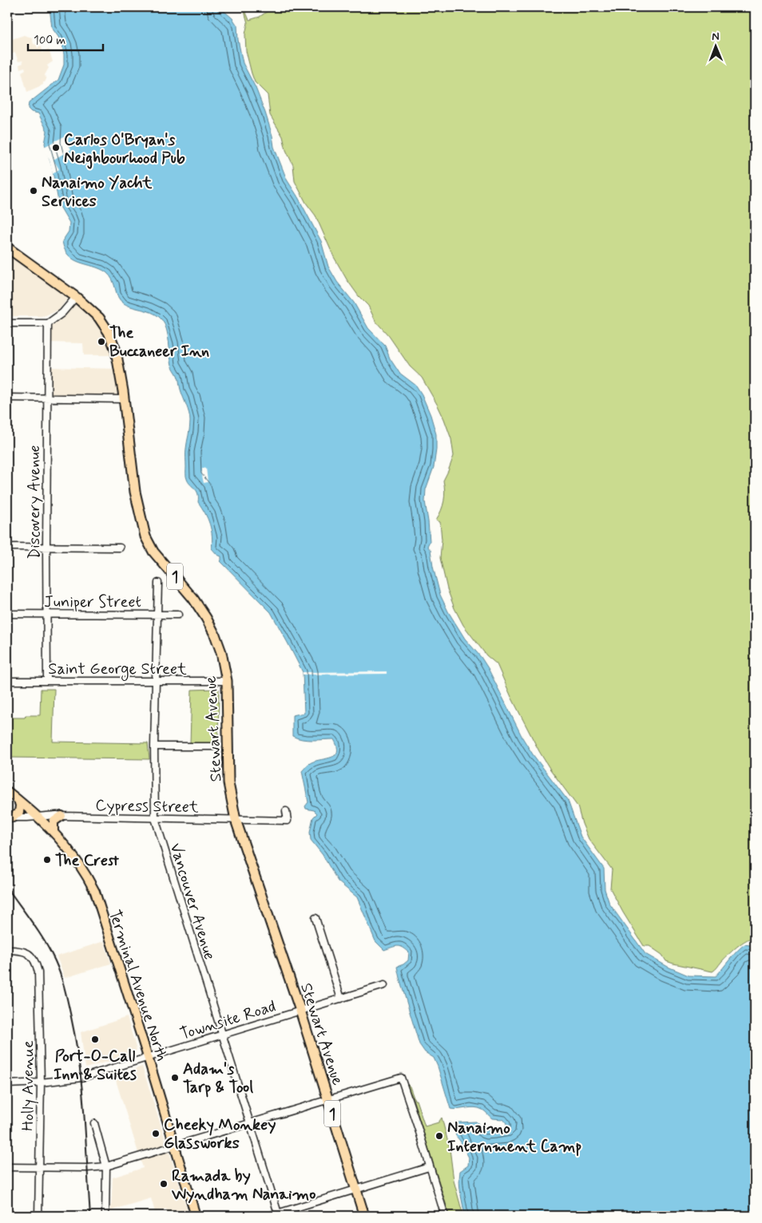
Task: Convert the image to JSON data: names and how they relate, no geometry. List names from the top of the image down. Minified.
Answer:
{"streets":{"highway":["1","Stewart Avenue"],"main road":["Terminal Avenue North"],"street":["Discovery Avenue","Juniper Street","Saint George Street","Cypress Street","Vancouver Avenue","Townsite Road","Holly Avenue"]},"crossings":[["Discovery Avenue","Juniper Street"],["Discovery Avenue","Saint George Street"],["Juniper Street","Vancouver Avenue"],["Saint George Street","Stewart Avenue"],["Saint George Street","Vancouver Avenue"],["Stewart Avenue","Cypress Street"],["Stewart Avenue","Townsite Road"],["Cypress Street","Vancouver Avenue"],["Cypress Street","Terminal Avenue North"],["Vancouver Avenue","Townsite Road"],["Terminal Avenue North","Townsite Road"],["Townsite Road","Holly Avenue"]],"places":["Carlos O'Bryan's Neighbourhood Pub","Nanaimo Yacht Services","The Buccaneer Inn","The Crest","Port-O-Call Inn & Suites","Adam's Tarp & Tool","Cheeky Monkey Glassworks","Nanaimo Internment Camp","Ramada by Wyndham Nanaimo"],"scale_bar":"100 m","north":"top"}
